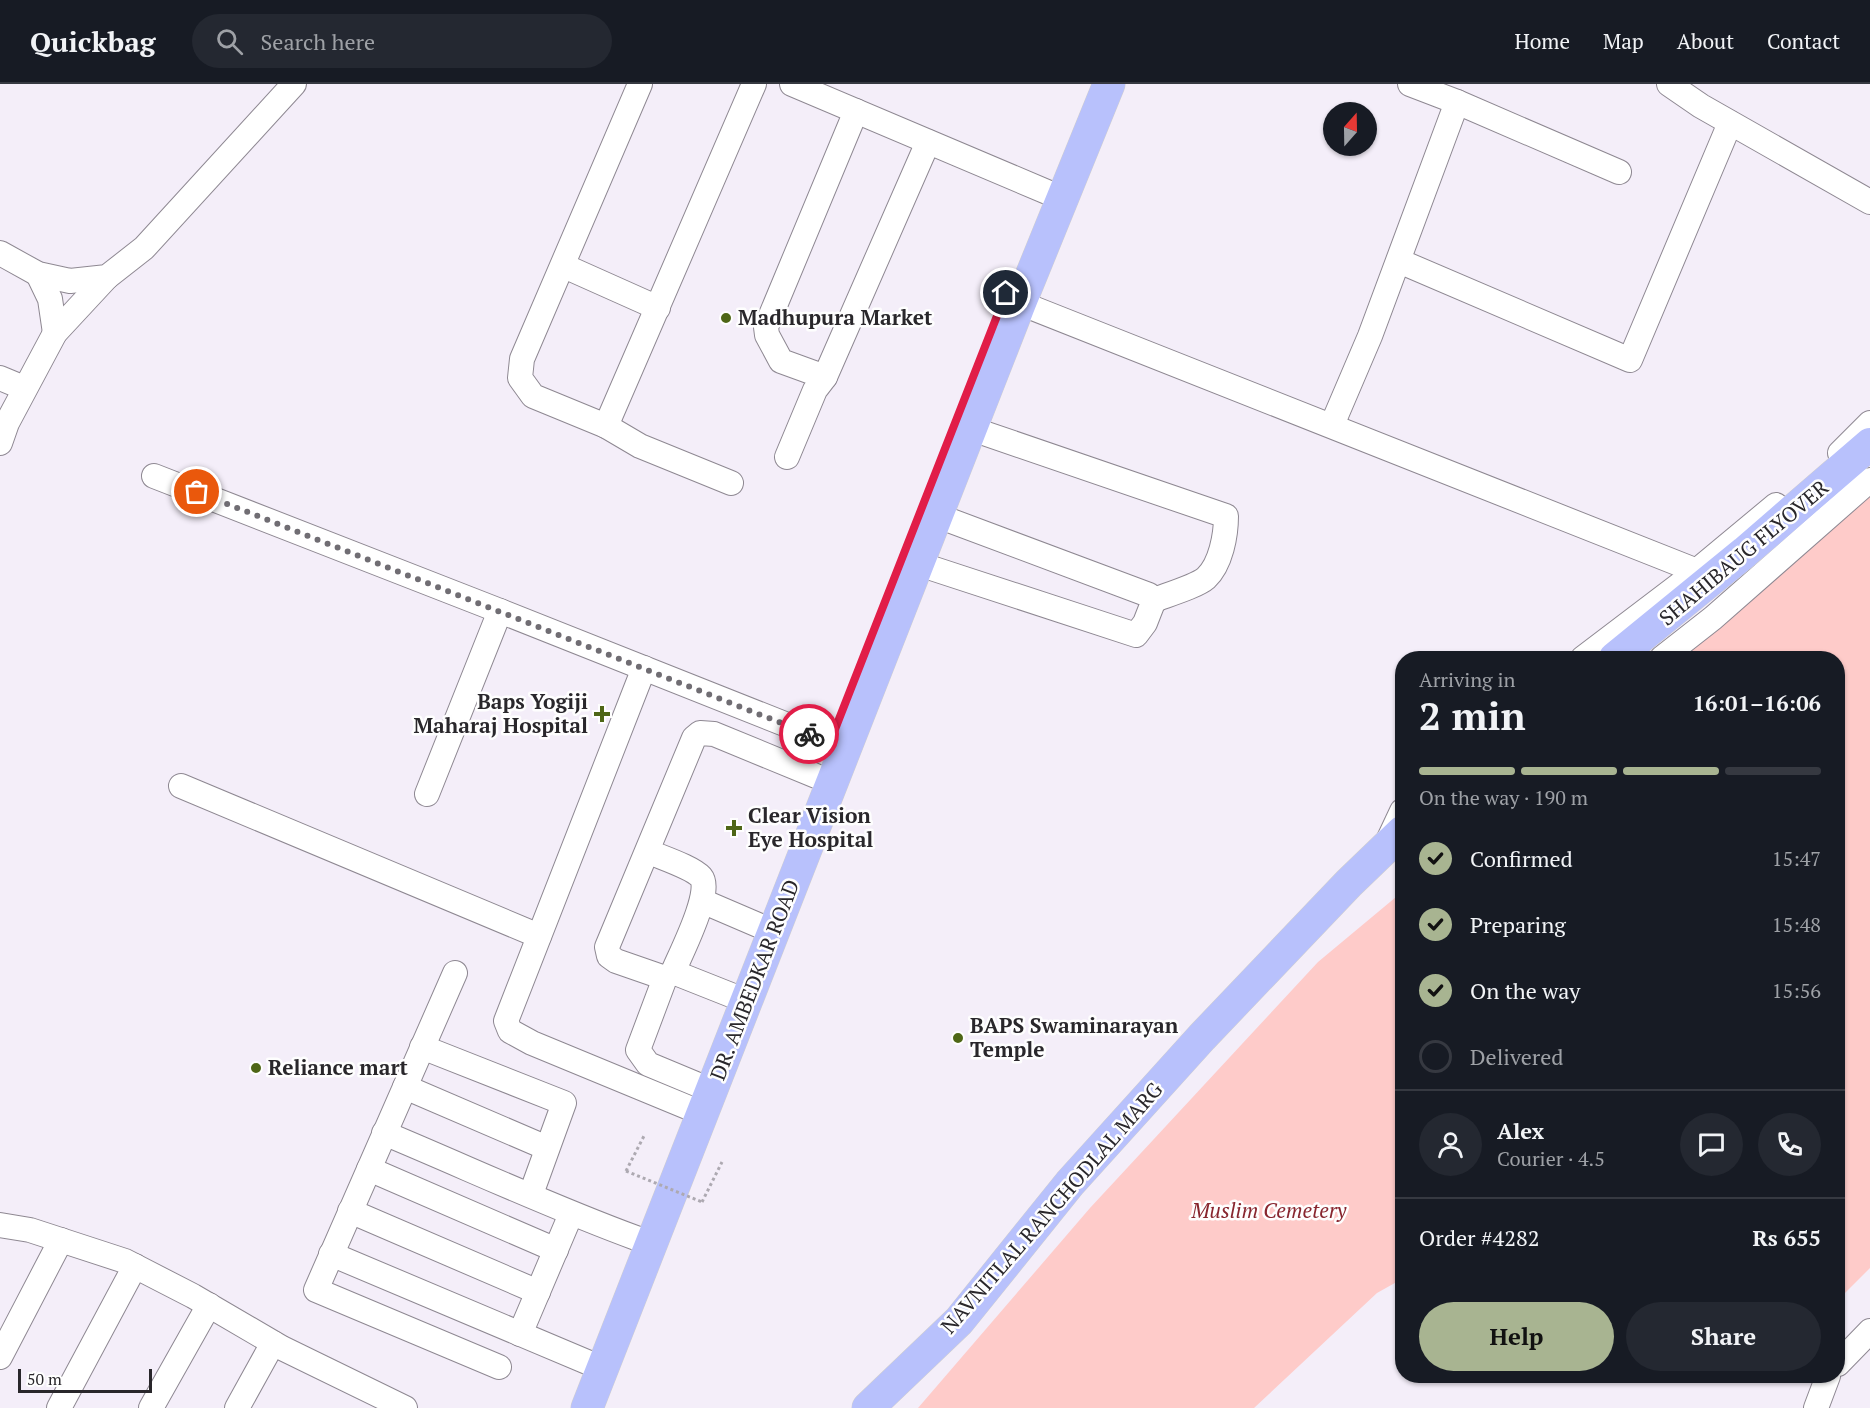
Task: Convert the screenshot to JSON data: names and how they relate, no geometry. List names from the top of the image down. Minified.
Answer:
{"streets":{"main road":["SHAHIBAUG FLYOVER","DR. AMBEDKAR ROAD","NAVNITLAL RANCHODLAL MARG"]},"parks":["Muslim Cemetery"],"places":{"other":["Madhupura Market","BAPS Swaminarayan Temple","Reliance mart"],"health":["Baps Yogiji Maharaj Hospital","Clear Vision Eye Hospital"]},"scale_bar":"50 m","north":"top","page":{"header":"Quickbag","search":"Search here","nav":["Home","Map","About","Contact"],"heading":["2 min","Arriving in","16:01–16:06"],"panel":["Alex","Courier · 4.5","Order #4282","Rs 655"],"bar":"On the way · 190 m","list":[["Confirmed","15:47"],["Preparing","15:48"],["On the way","15:56"],"Delivered"],"buttons":["Help","Share"],"scale":"50 m"}}
